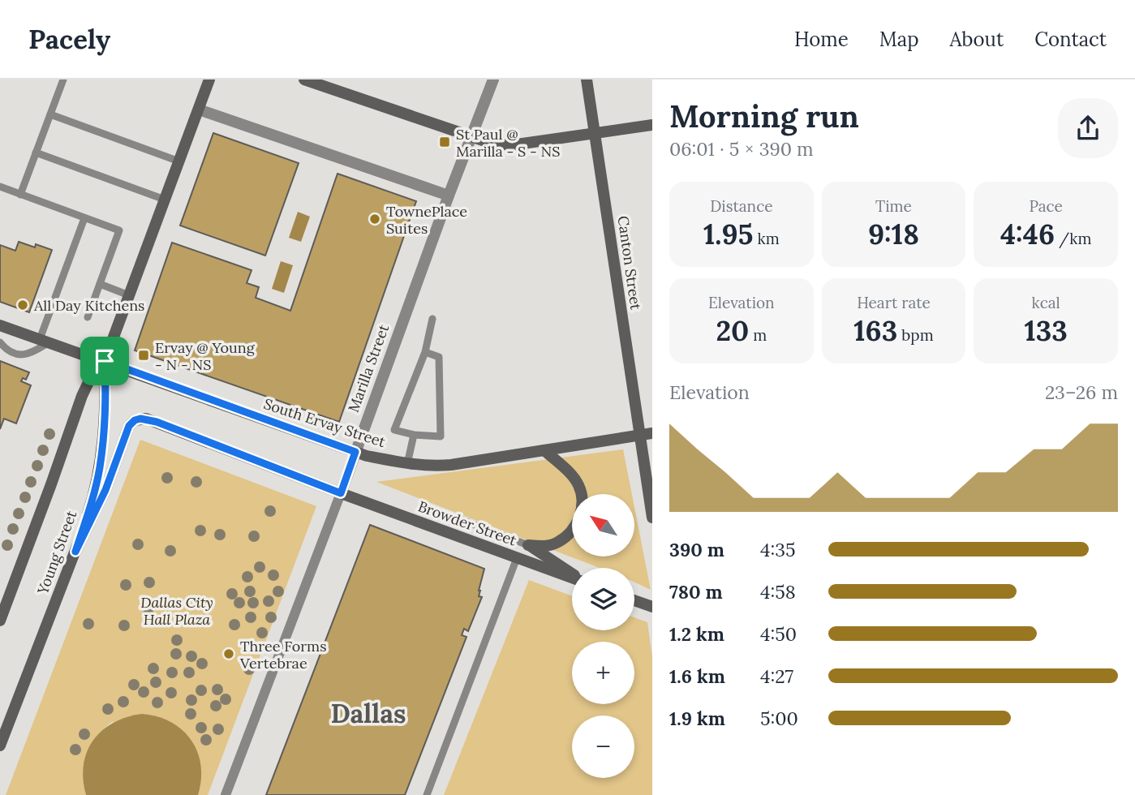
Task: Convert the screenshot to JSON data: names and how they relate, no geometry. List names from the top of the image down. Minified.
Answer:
{"streets":{"main road":["Canton Street","South Ervay Street","Browder Street","Young Street"],"street":["Marilla Street"]},"crossings":[["Canton Street","South Ervay Street"],["Marilla Street","South Ervay Street"],["Marilla Street","Browder Street"],["South Ervay Street","Young Street"],["Browder Street","Young Street"]],"districts":["Dallas"],"parks":["Dallas City Hall Plaza"],"places":{"transit":["St Paul @ Marilla - S - NS","Ervay @ Young - N - NS"],"other":["TownePlace Suites","All Day Kitchens","Three Forms Vertebrae"]},"north":"top left","page":{"header":"Pacely","nav":["Home","Map","About","Contact"],"heading":["Morning run","06:01 · 5 × 390 m"],"stats":[["Distance","1.95 km"],["Time","9:18"],["Pace","4:46 /km"],["Elevation","20 m"],["Heart rate","163 bpm"],["kcal","133"]],"chart":["Elevation","23–26 m"],"map_buttons":["+","−"],"list":[{"name":"390 m","note":"4:35"},{"name":"780 m","note":"4:58"},{"name":"1.2 km","note":"4:50"},{"name":"1.6 km","note":"4:27"},{"name":"1.9 km","note":"5:00"}]}}
